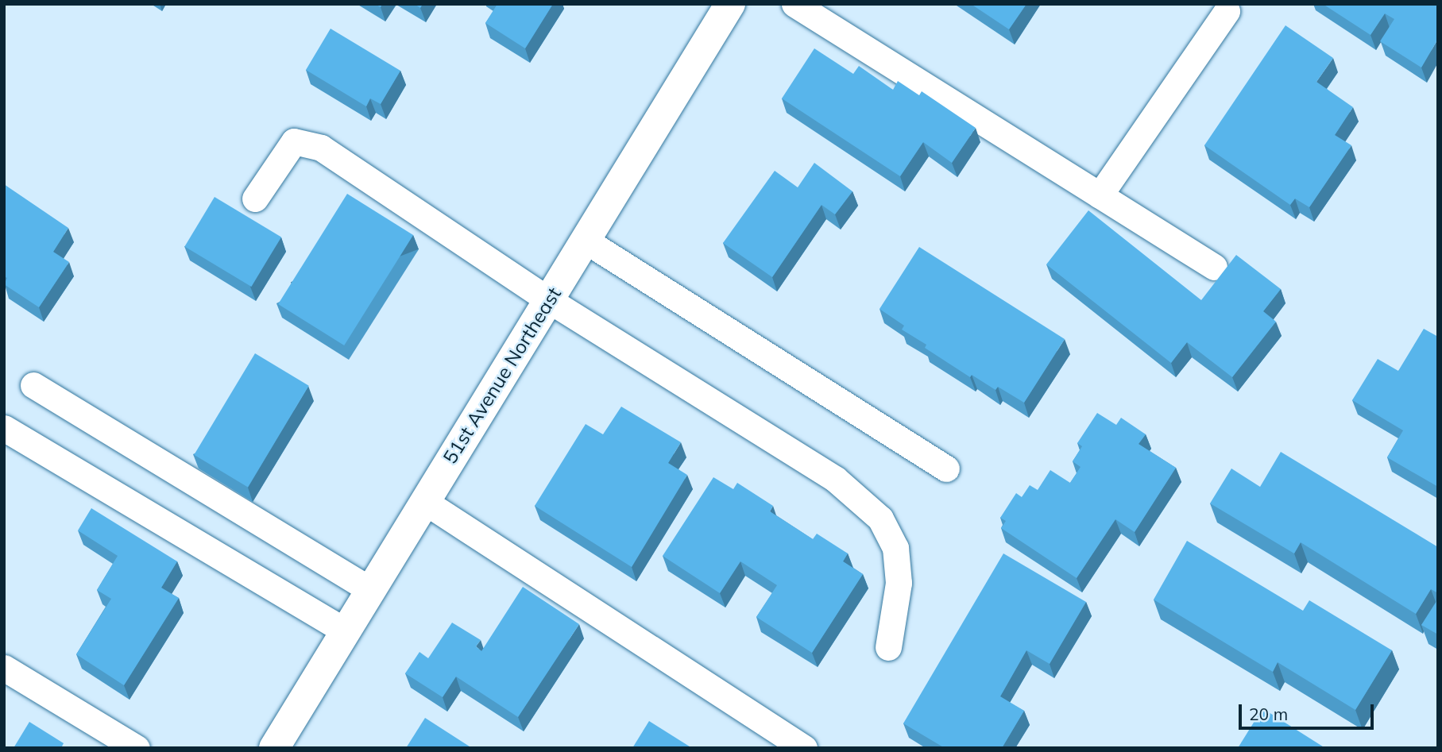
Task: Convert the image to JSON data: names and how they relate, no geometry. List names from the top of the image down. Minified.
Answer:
{"streets":{"street":["51st Avenue Northeast"]},"scale_bar":"20 m"}
